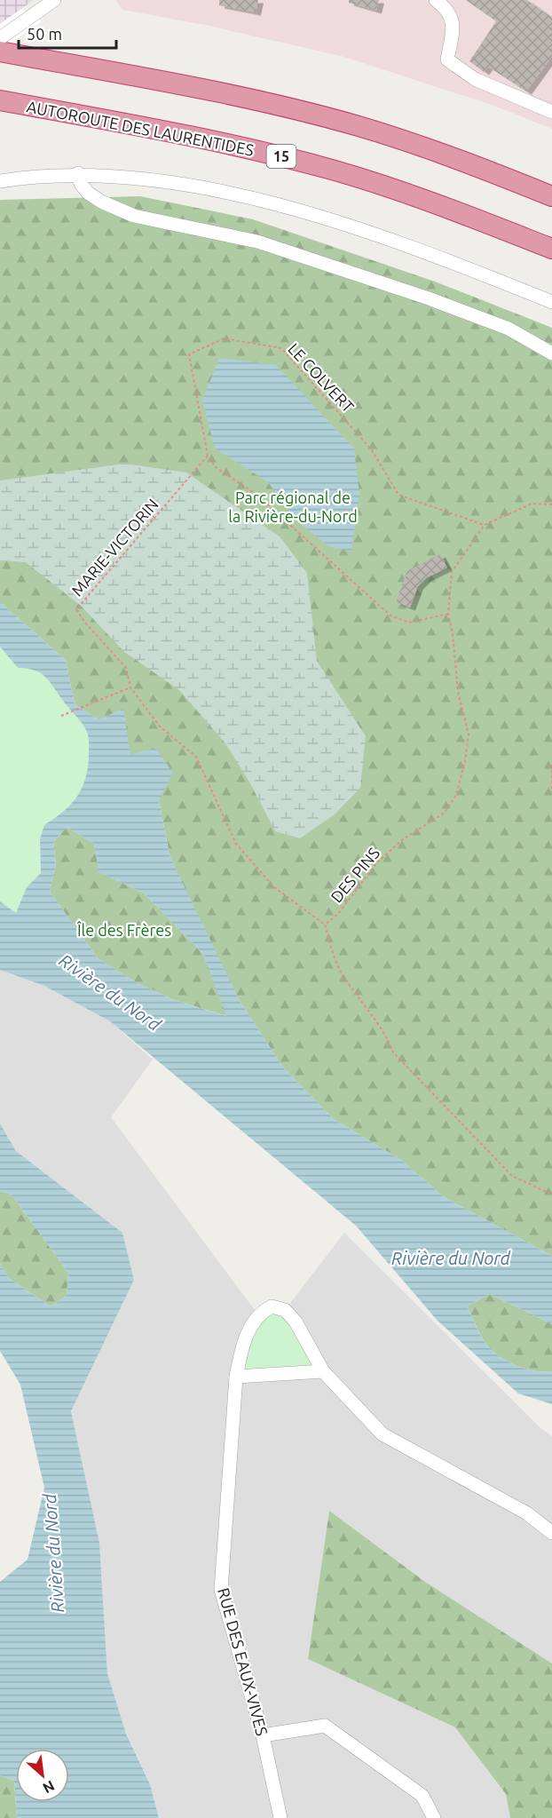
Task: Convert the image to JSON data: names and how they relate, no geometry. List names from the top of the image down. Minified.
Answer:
{"streets":{"highway":["AUTOROUTE DES LAURENTIDES","15"],"street":["RUE DES EAUX-VIVES"],"path":["LE COLVERT","MARIE-VICTORIN","DES PINS"]},"crossings":[["LE COLVERT","MARIE-VICTORIN"],["LE COLVERT","DES PINS"],["MARIE-VICTORIN","DES PINS"]],"water":["Rivière du Nord"],"parks":["Parc régional de la Rivière-du-Nord","Île des Frères"],"scale_bar":"50 m","north":"bottom right"}
